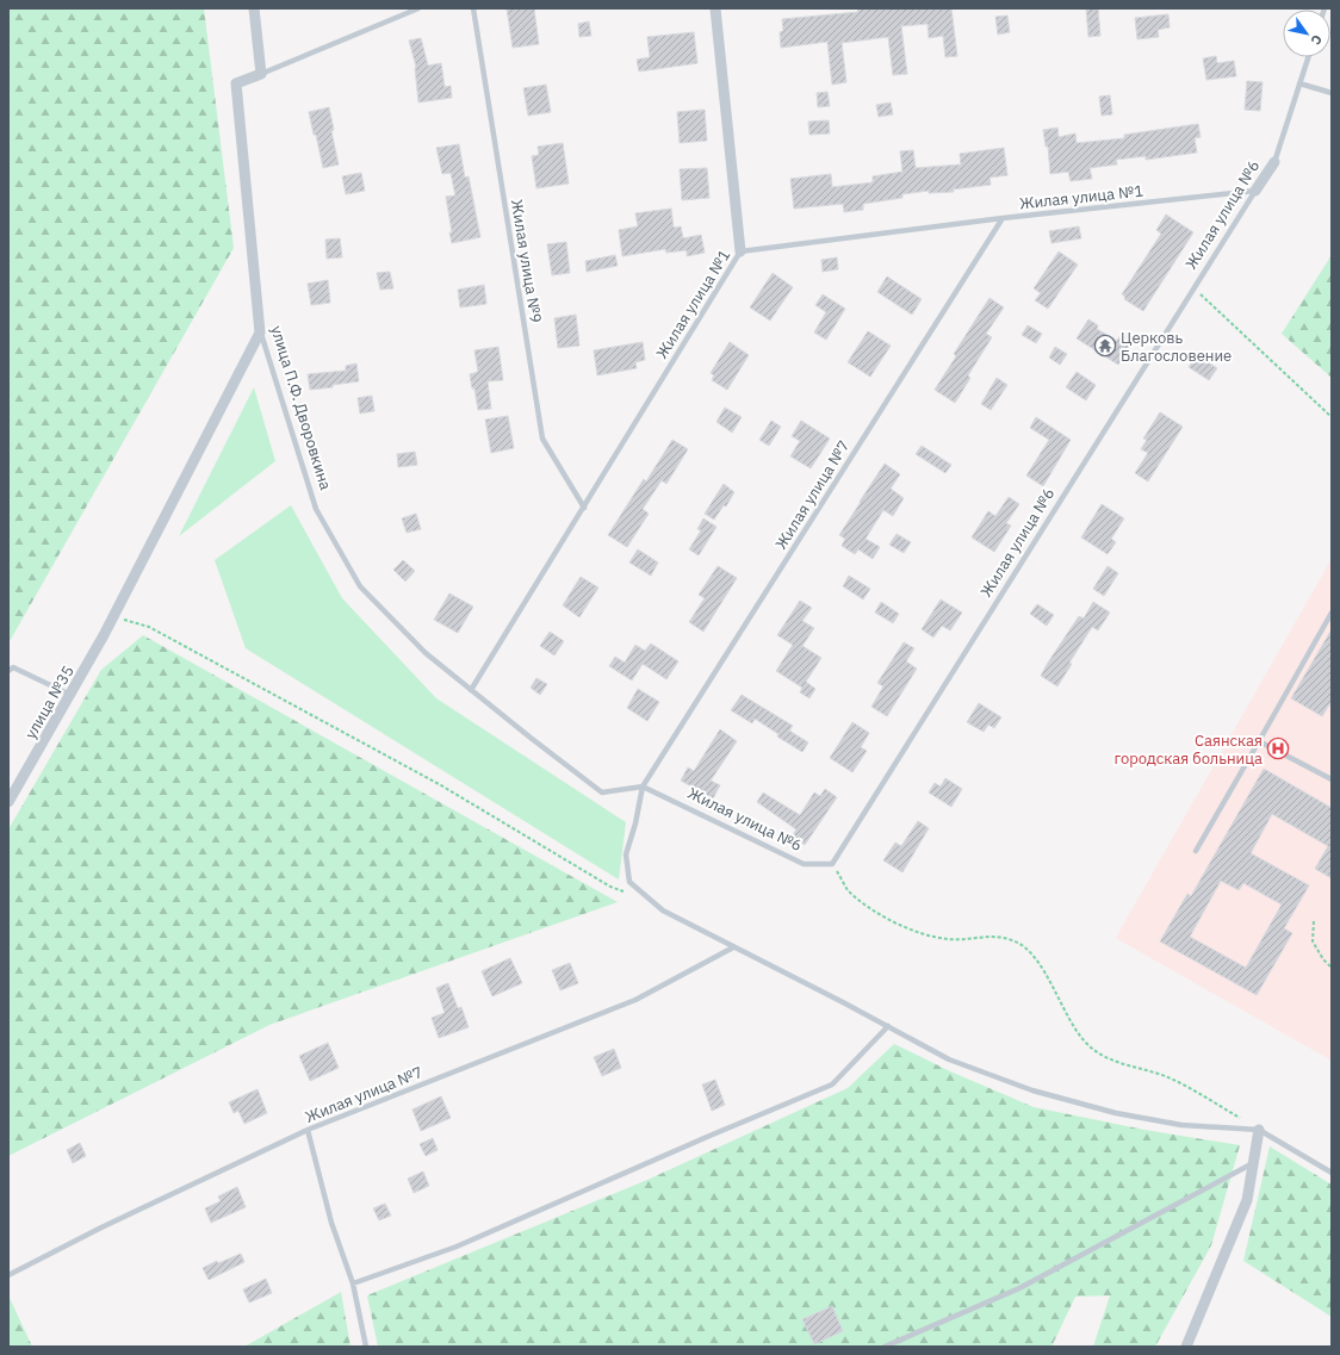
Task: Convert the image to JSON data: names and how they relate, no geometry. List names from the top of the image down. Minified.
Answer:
{"streets":{"street":["Жилая улица №6","улица П.Ф. Дворовкина","улица №35"],"lane":["Жилая улица №1","Жилая улица №9","Жилая улица №7"]},"crossings":[["Жилая улица №1","Жилая улица №6"],["Жилая улица №1","Жилая улица №9"],["Жилая улица №1","улица П.Ф. Дворовкина"],["Жилая улица №1","Жилая улица №7"],["Жилая улица №6","улица П.Ф. Дворовкина"],["Жилая улица №6","Жилая улица №7"],["улица П.Ф. Дворовкина","Жилая улица №7"],["улица П.Ф. Дворовкина","улица №35"]],"places":{"temple":["Церковь Благословение"],"hospital":["Саянская городская больница"]},"north":"bottom right"}
